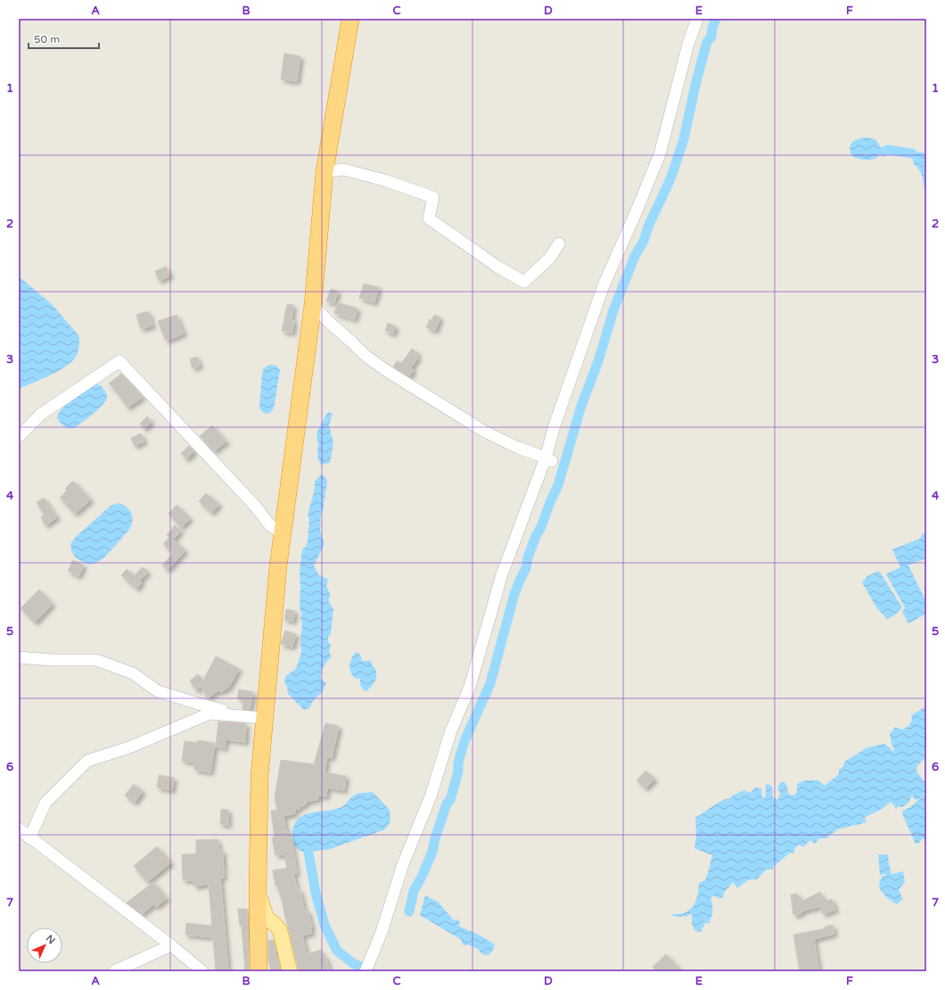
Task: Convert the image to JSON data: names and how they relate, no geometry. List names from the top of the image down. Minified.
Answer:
{"scale_bar":"50 m","north":"top right","grid":{"columns":["A","B","C","D","E","F"],"rows":["1","2","3","4","5","6","7"]}}
